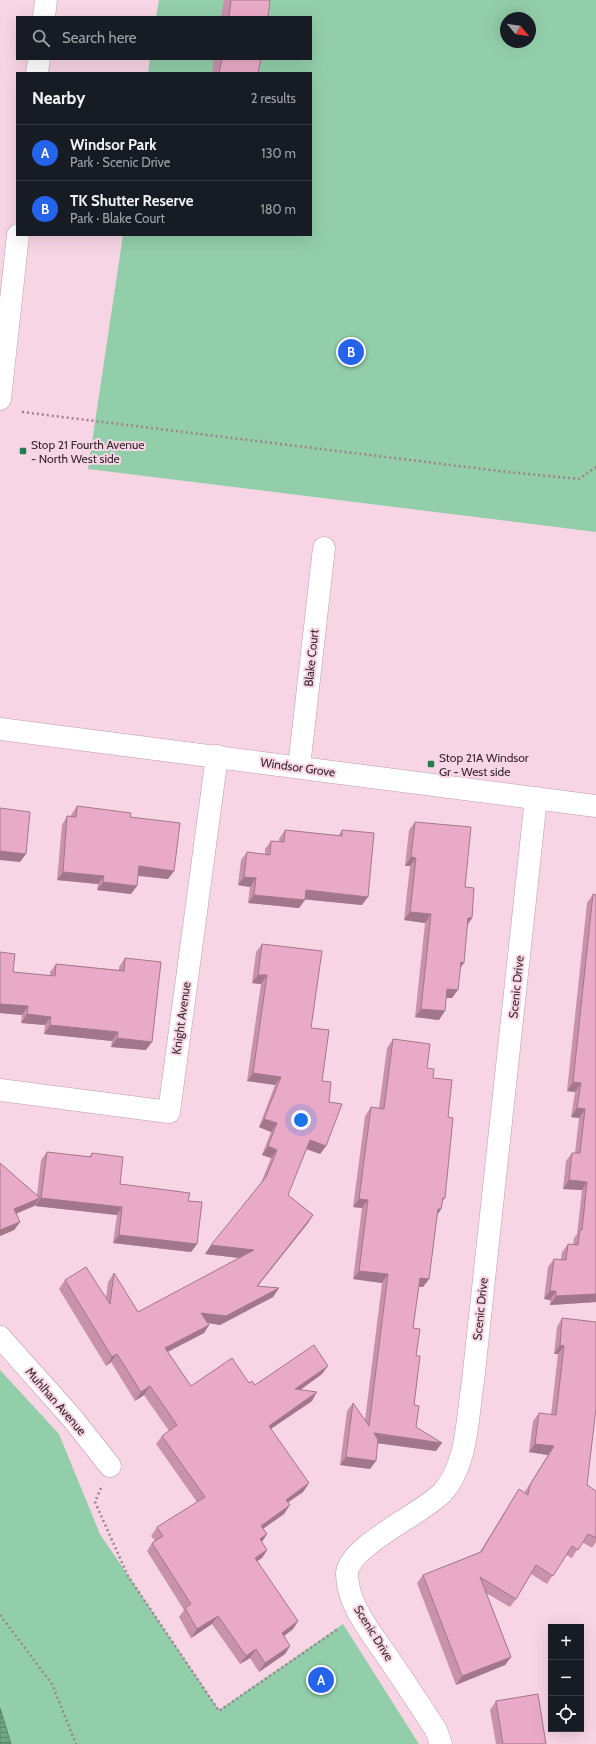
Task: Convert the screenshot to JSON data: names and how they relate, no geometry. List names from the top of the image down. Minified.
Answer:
{"streets":{"street":["Blake Court","Windsor Grove","Scenic Drive","Knight Avenue","Muhlhan Avenue"]},"crossings":[["Blake Court","Windsor Grove"],["Windsor Grove","Scenic Drive"],["Windsor Grove","Knight Avenue"]],"places":{"transit":["Stop 21 Fourth Avenue - North West side","Stop 21A Windsor Gr - West side"]},"north":"bottom right","page":{"search":"Search here","heading":["Nearby","2 results"],"list":[{"mark":"A","name":"Windsor Park","note":"Park · Scenic Drive","value":"130 m"},{"mark":"B","name":"TK Shutter Reserve","note":"Park · Blake Court","value":"180 m"}],"pins":["B","A"],"map_buttons":["+","−"]}}
